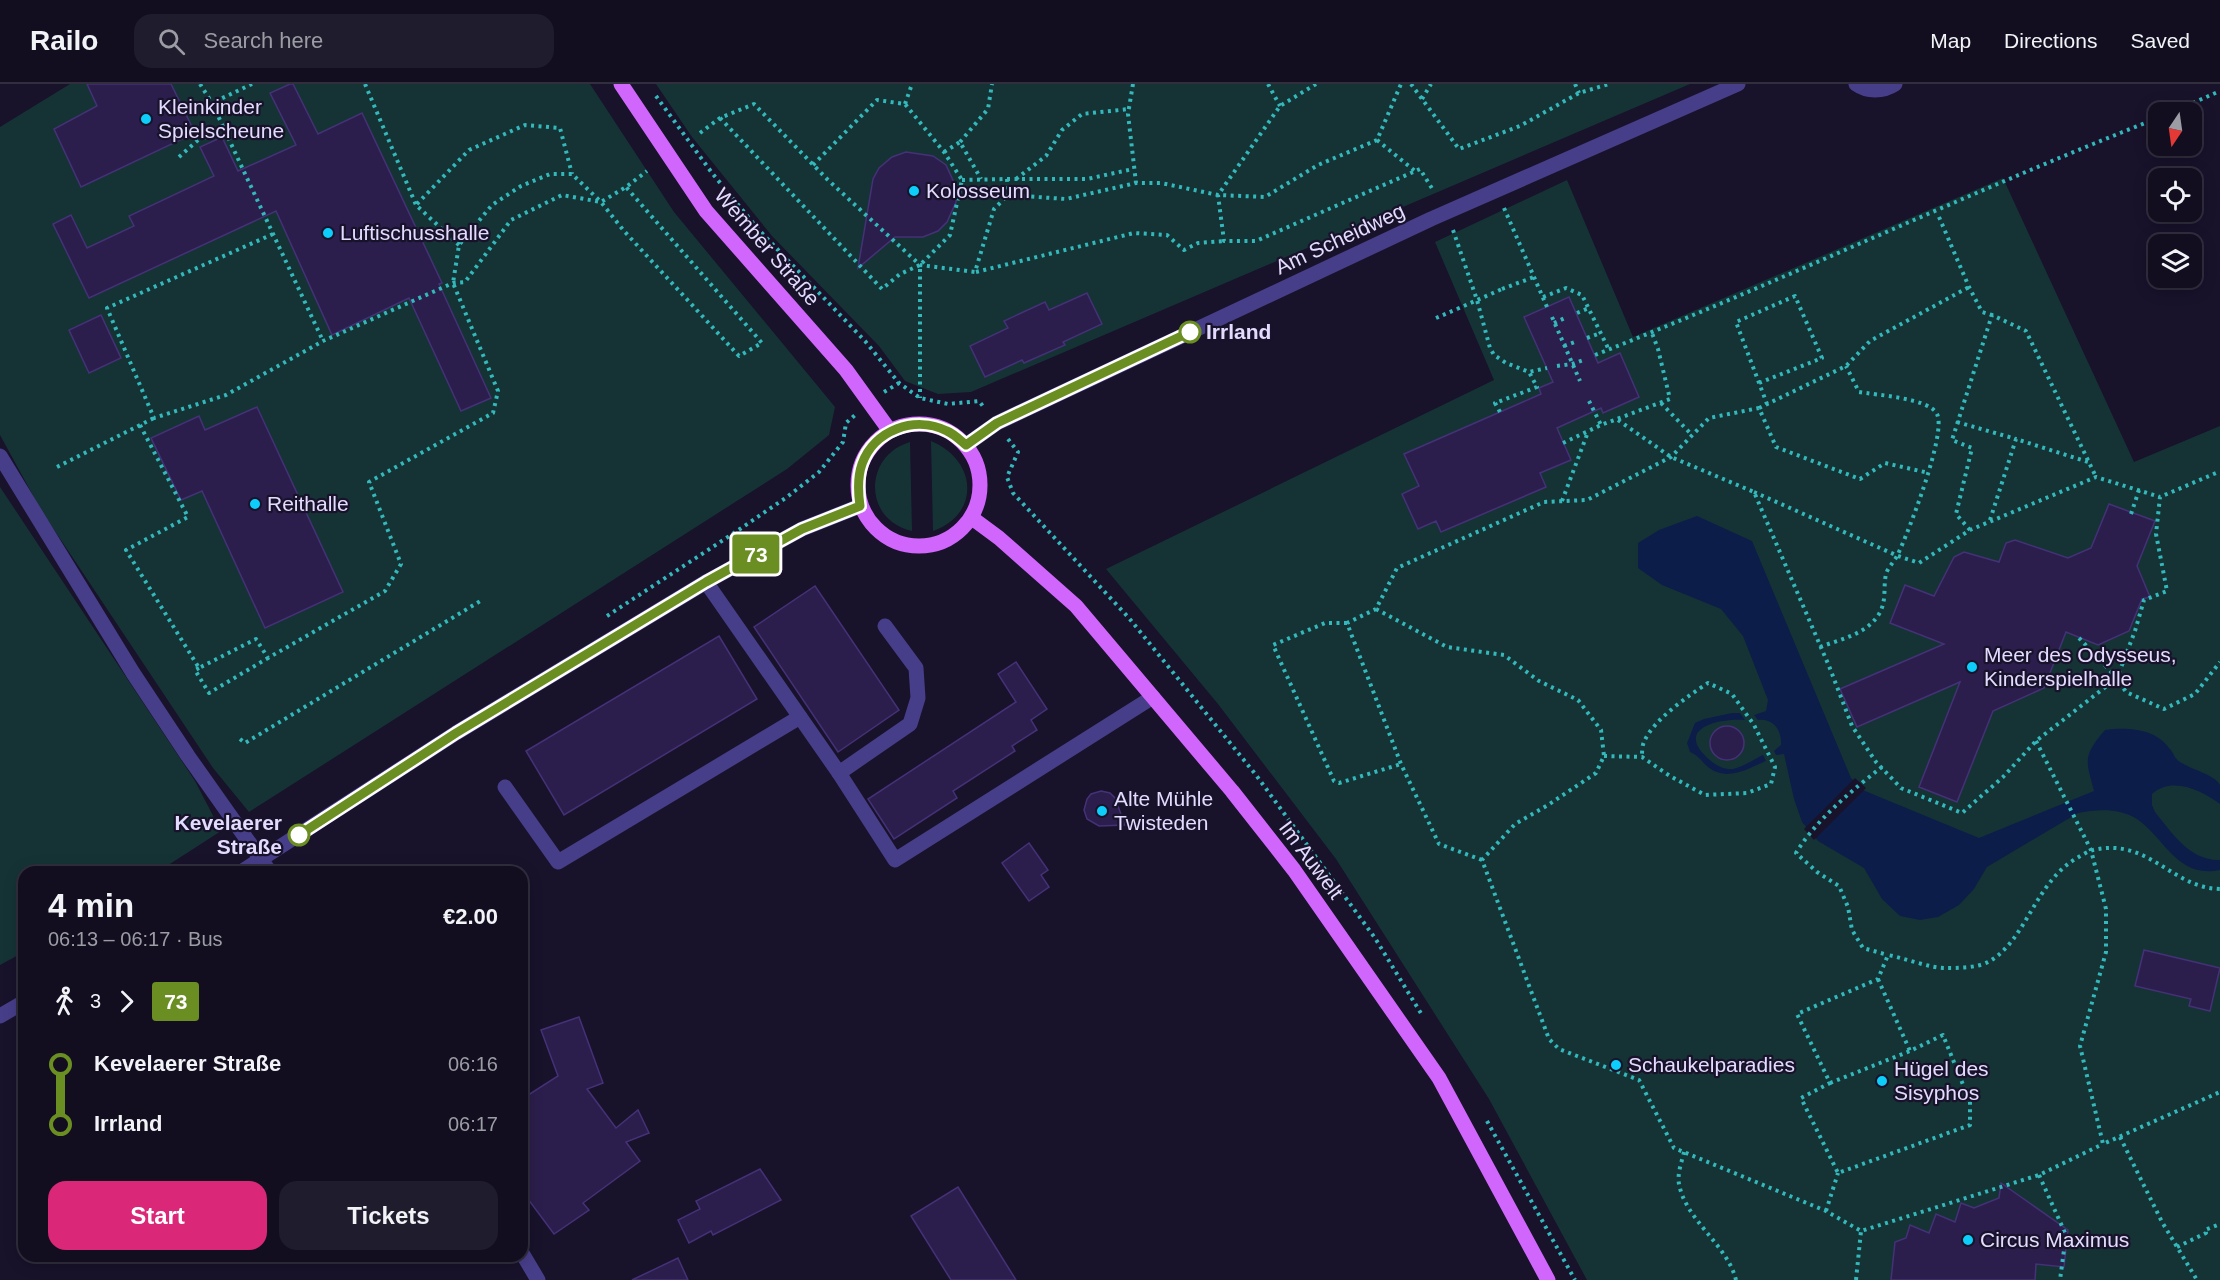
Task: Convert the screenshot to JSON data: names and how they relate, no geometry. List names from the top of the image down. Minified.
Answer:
{"streets":{"main road":["Wember Straße","Im Auwelt"],"street":["Am Scheidweg"]},"crossings":[["Am Scheidweg","Wember Straße"],["Am Scheidweg","Im Auwelt"],["Wember Straße","Im Auwelt"]],"places":["Kleinkinder Spielscheune","Kolosseum","Luftischusshalle","Irrland","Reithalle","Meer des Odysseus, Kinderspielhalle","Alte Mühle Twisteden","Kevelaerer Straße","Schaukelparadies","Hügel des Sisyphos","Circus Maximus"],"lines":["bus line 73"],"north":"bottom","page":{"header":"Railo","search":"Search here","nav":["Map","Directions","Saved"],"on_map":"73","heading":["4 min","06:13 – 06:17 · Bus","€2.00"],"legs":["3","73"],"list":[{"name":"Kevelaerer Straße","value":"06:16"},{"name":"Irrland","value":"06:17"}],"buttons":["Start","Tickets"]}}
